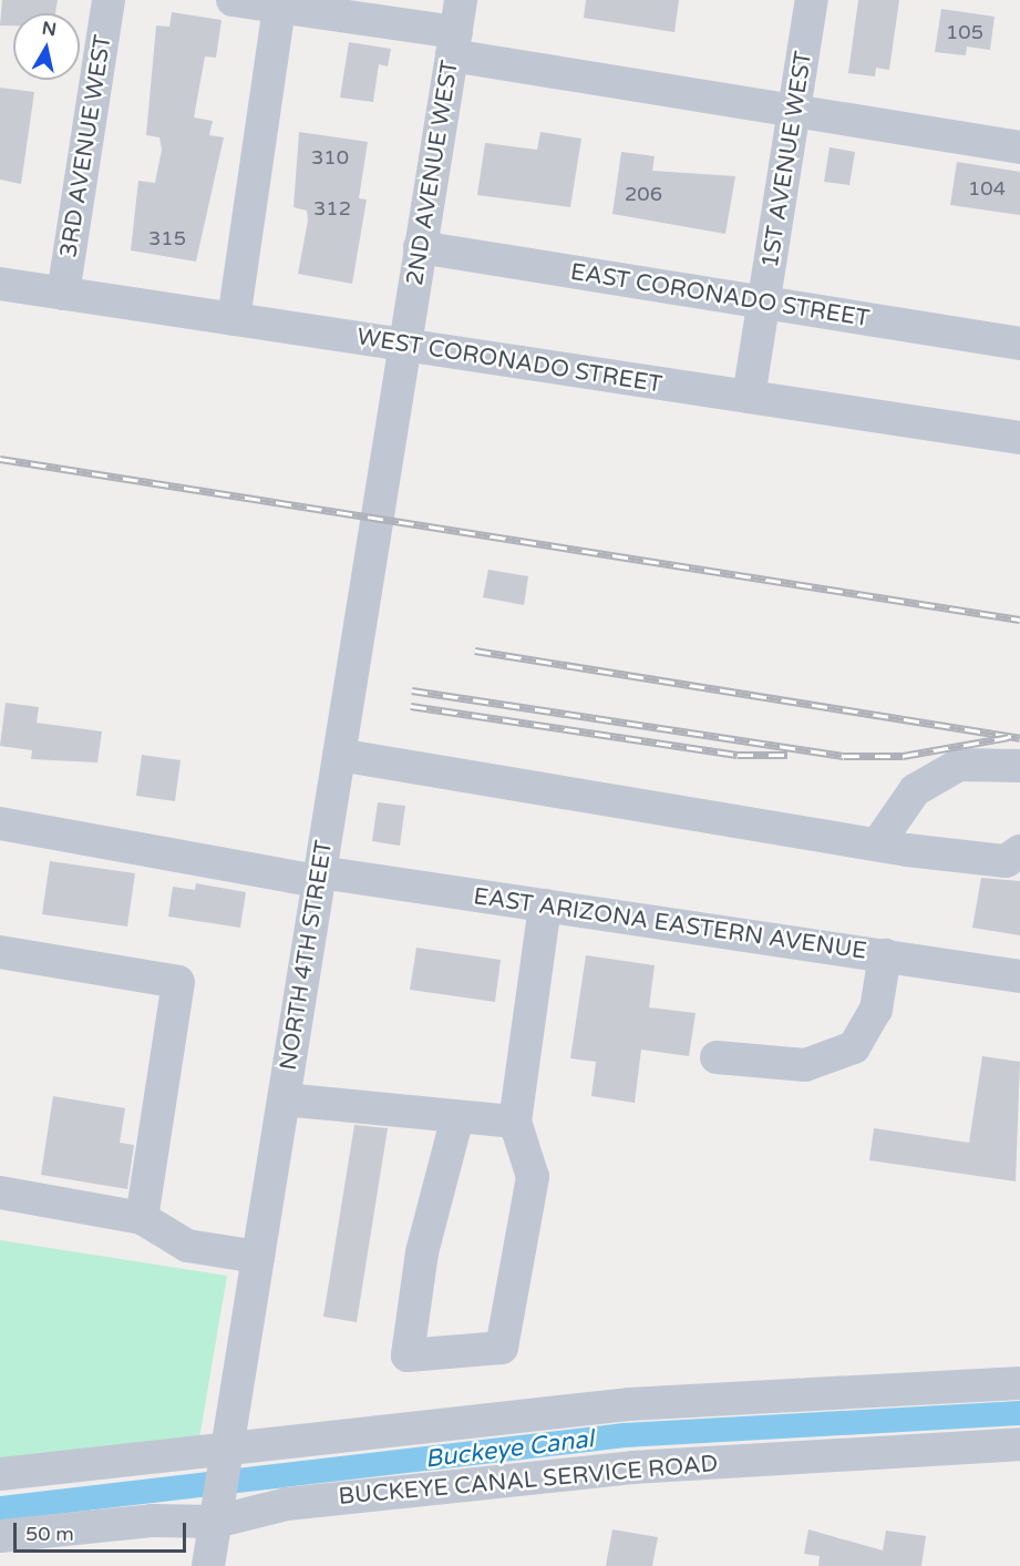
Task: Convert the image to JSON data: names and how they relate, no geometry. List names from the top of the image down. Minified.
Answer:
{"streets":{"street":["3RD AVENUE WEST","1ST AVENUE WEST","2ND AVENUE WEST","EAST CORONADO STREET","WEST CORONADO STREET","EAST ARIZONA EASTERN AVENUE","NORTH 4TH STREET","BUCKEYE CANAL SERVICE ROAD"]},"crossings":[["3RD AVENUE WEST","WEST CORONADO STREET"],["1ST AVENUE WEST","EAST CORONADO STREET"],["1ST AVENUE WEST","WEST CORONADO STREET"],["2ND AVENUE WEST","EAST CORONADO STREET"],["2ND AVENUE WEST","WEST CORONADO STREET"],["2ND AVENUE WEST","NORTH 4TH STREET"],["WEST CORONADO STREET","NORTH 4TH STREET"],["EAST ARIZONA EASTERN AVENUE","NORTH 4TH STREET"],["NORTH 4TH STREET","BUCKEYE CANAL SERVICE ROAD"]],"water":["Buckeye Canal"],"house_numbers":["105","310","104","206","312","315"],"scale_bar":"50 m","north":"top"}
